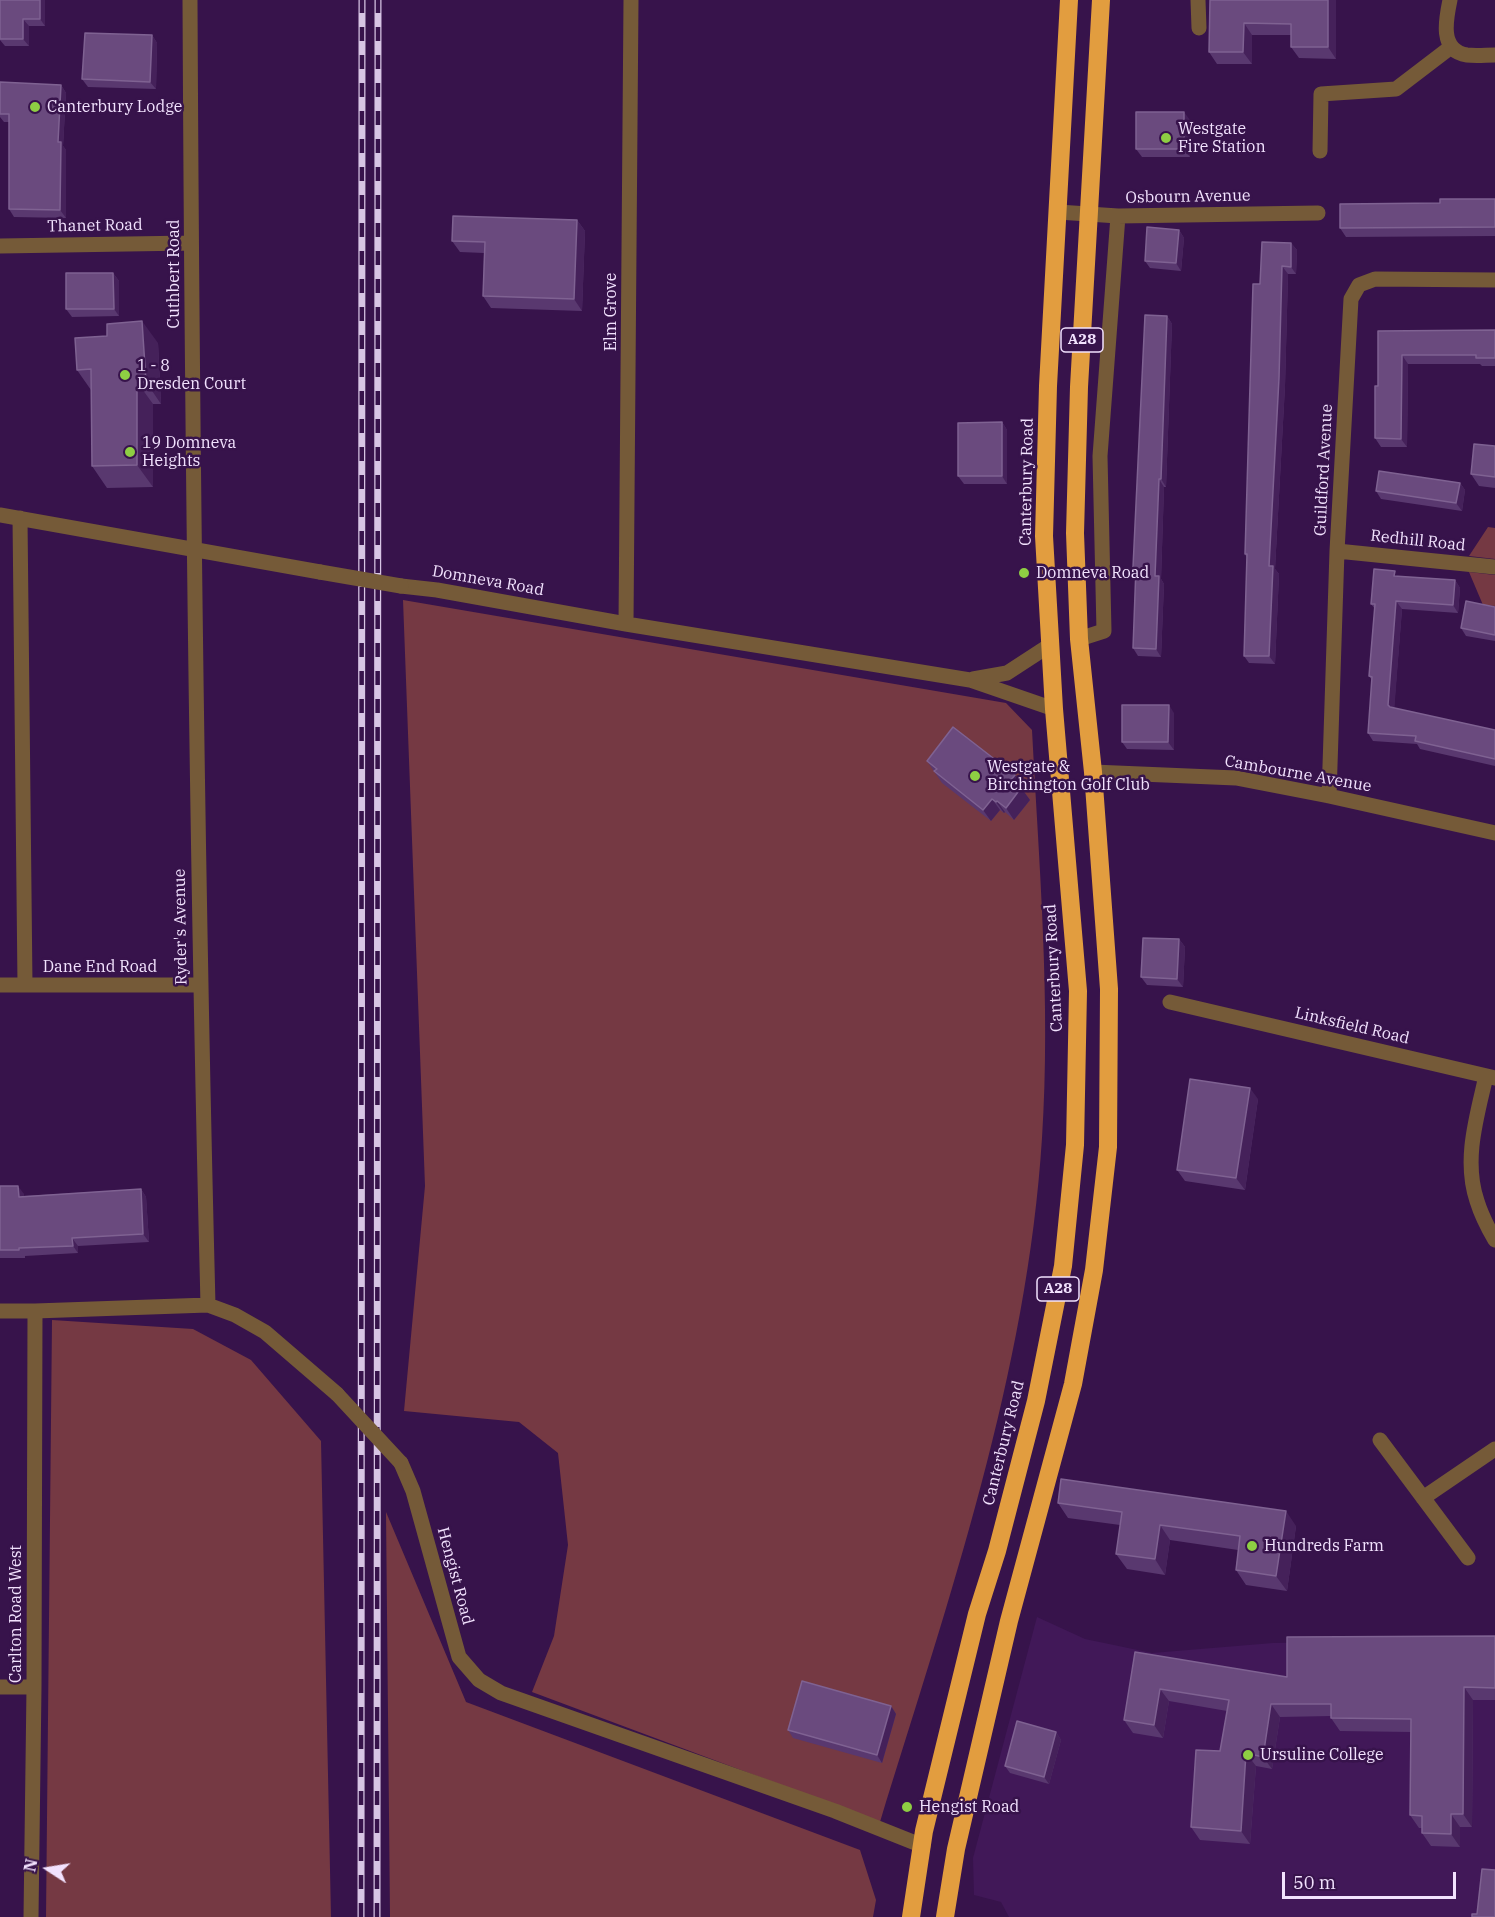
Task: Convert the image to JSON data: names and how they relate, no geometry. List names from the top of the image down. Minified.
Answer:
{"streets":{"highway":["A28","Canterbury Road"],"street":["Osbourn Avenue","Thanet Road","Cuthbert Road","Elm Grove","Guildford Avenue","Redhill Road","Domneva Road","Cambourne Avenue","Ryder's Avenue","Dane End Road","Linksfield Road","Hengist Road","Carlton Road West"]},"crossings":[["Osbourn Avenue","A28"],["Osbourn Avenue","Canterbury Road"],["Thanet Road","Cuthbert Road"],["Cuthbert Road","Domneva Road"],["Cuthbert Road","Ryder's Avenue"],["Elm Grove","Domneva Road"],["A28","Cambourne Avenue"],["Guildford Avenue","Redhill Road"],["Guildford Avenue","Cambourne Avenue"],["Canterbury Road","Domneva Road"],["Canterbury Road","Hengist Road"],["Domneva Road","Ryder's Avenue"],["Ryder's Avenue","Dane End Road"],["Ryder's Avenue","Hengist Road"],["Hengist Road","Carlton Road West"]],"places":["Canterbury Lodge","Westgate Fire Station","1 - 8 Dresden Court","19 Domneva Heights","Domneva Road","Westgate & Birchington Golf Club","Hundreds Farm","Ursuline College","Hengist Road"],"scale_bar":"50 m","north":"left"}
